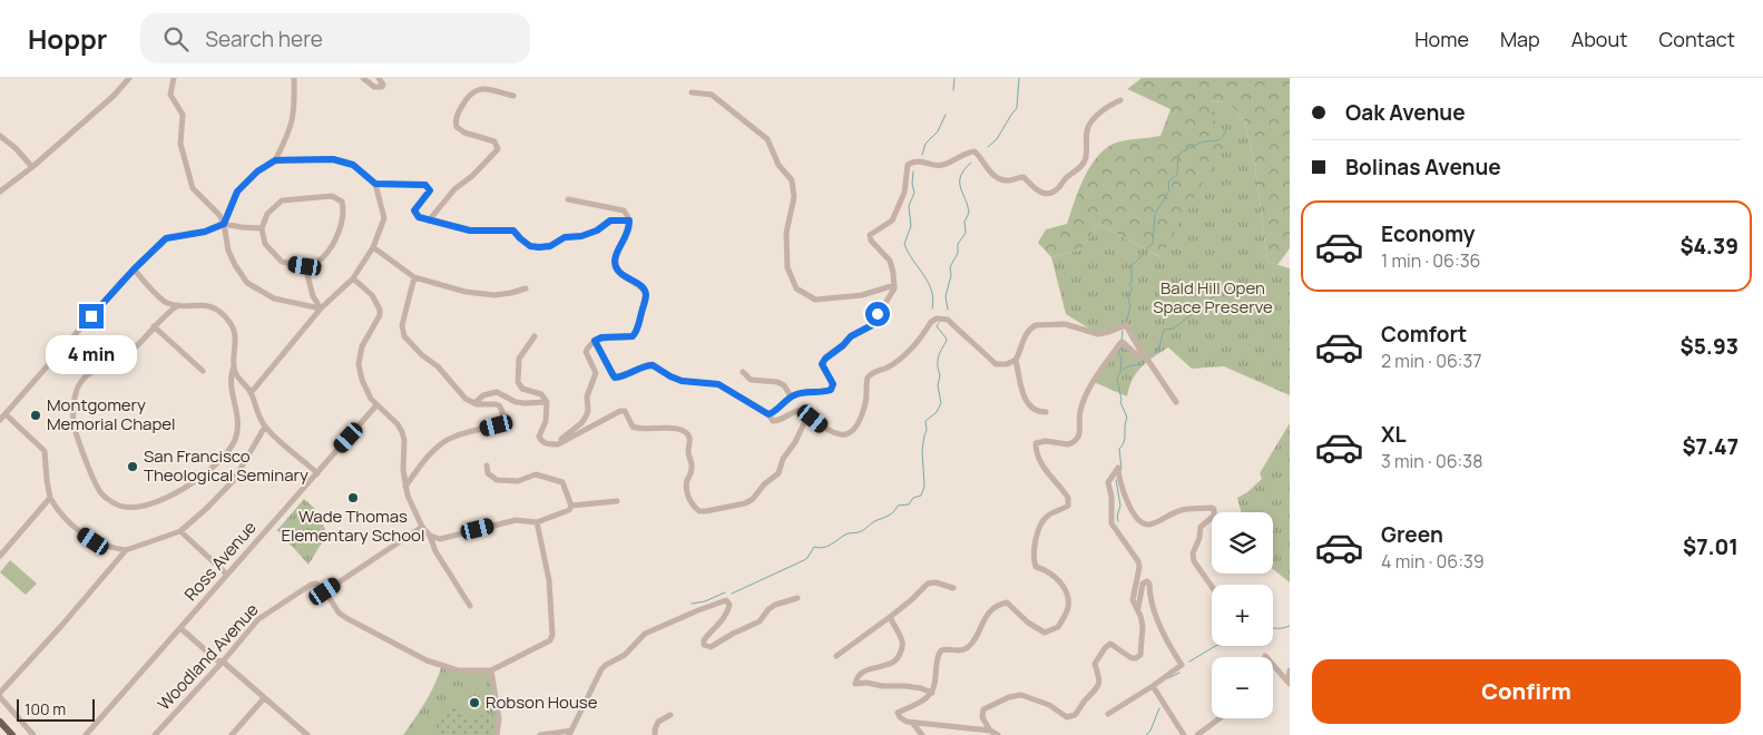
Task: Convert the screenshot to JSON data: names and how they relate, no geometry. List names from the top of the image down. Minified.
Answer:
{"streets":{"street":["Ross Avenue","Woodland Avenue"]},"parks":["Bald Hill Open Space Preserve"],"places":["Montgomery Memorial Chapel","San Francisco Theological Seminary","Wade Thomas Elementary School","Robson House"],"scale_bar":"100 m","page":{"header":"Hoppr","search":"Search here","nav":["Home","Map","About","Contact"],"banner":["Oak Avenue","Bolinas Avenue"],"list":[{"name":"Economy","note":"1 min · 06:36","value":"$4.39"},{"name":"Comfort","note":"2 min · 06:37","value":"$5.93"},{"name":"XL","note":"3 min · 06:38","value":"$7.47"},{"name":"Green","note":"4 min · 06:39","value":"$7.01"}],"bubble":"4 min","map_buttons":["+","−"],"buttons":"Confirm","scale":"100 m"}}
